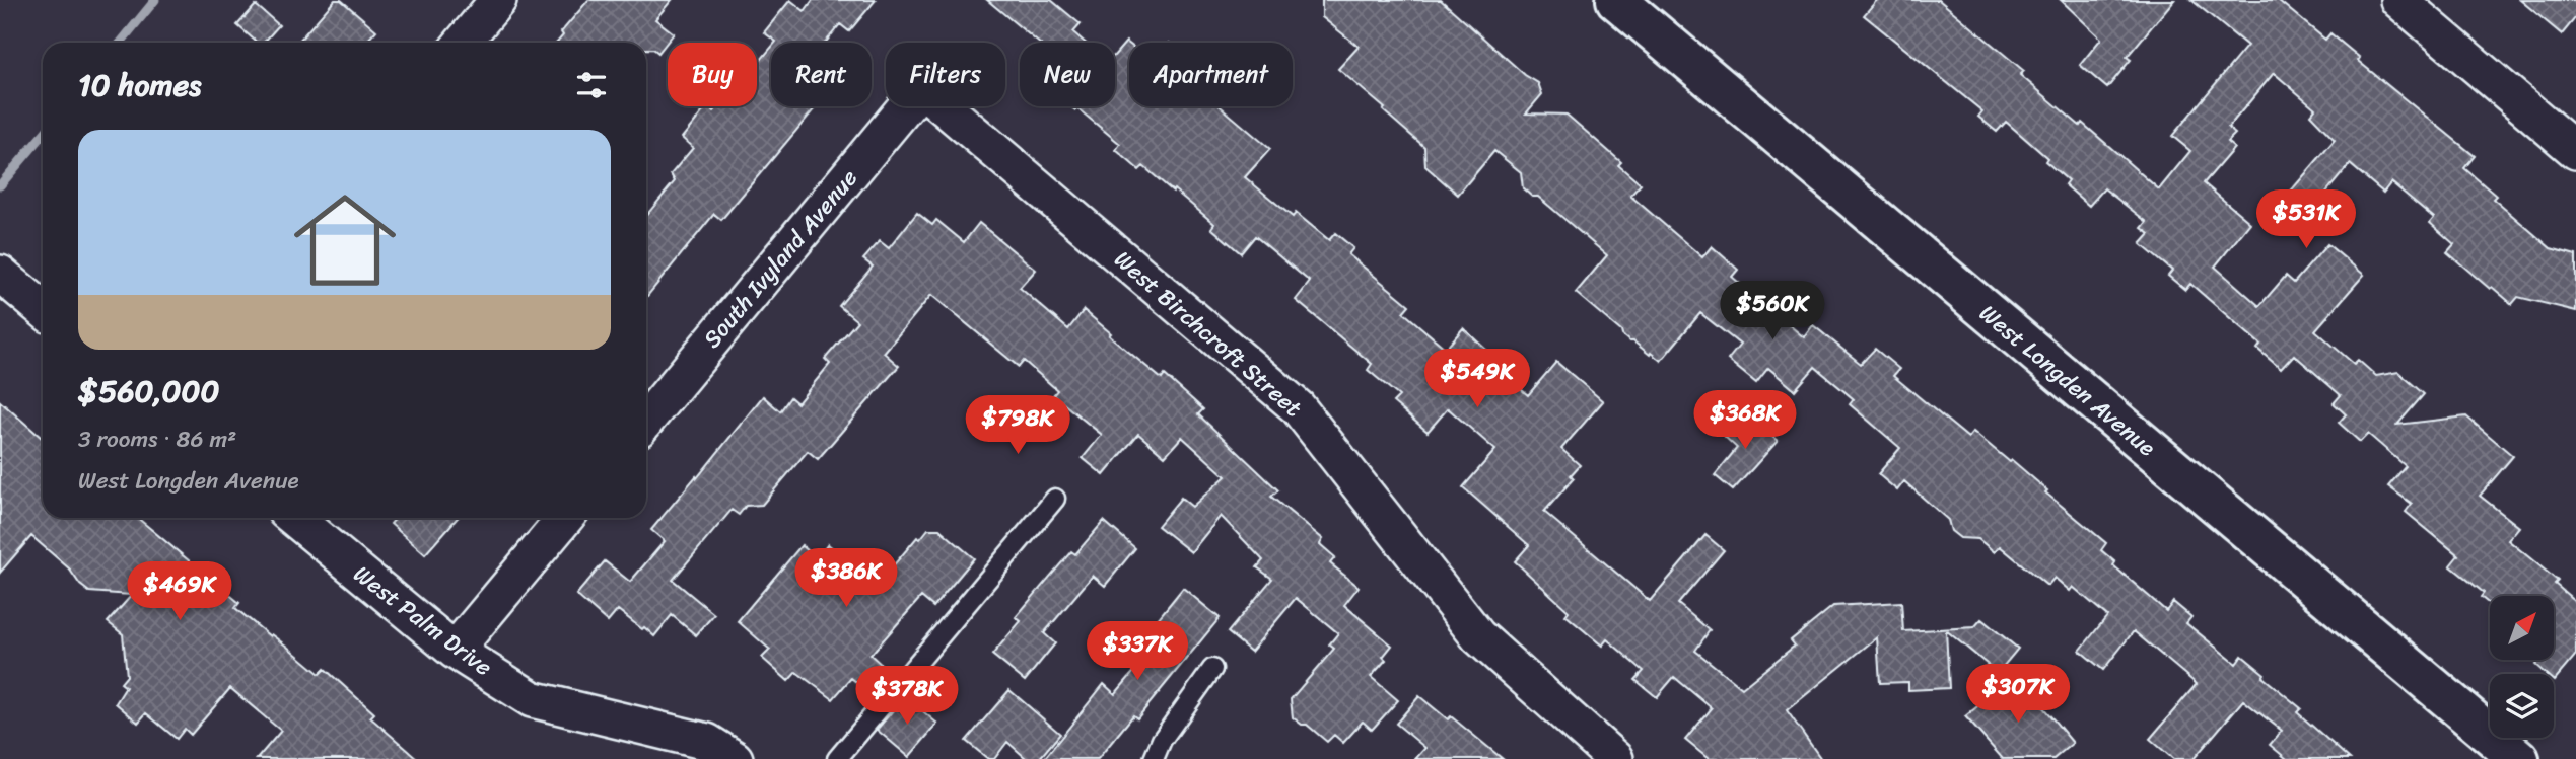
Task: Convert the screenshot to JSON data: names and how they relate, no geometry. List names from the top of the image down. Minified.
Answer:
{"streets":{"street":["South Ivyland Avenue","West Birchcroft Street","West Longden Avenue","West Palm Drive"]},"north":"top right","page":{"chip":["Buy","Rent","Filters","New","Apartment"],"heading":"10 homes","list":[{"name":"$560,000","note":"3 rooms · 86 m² · West Longden Avenue"}],"price":["$531K","$560K","$549K","$368K","$798K","$386K","$469K","$337K","$307K","$378K"]}}
